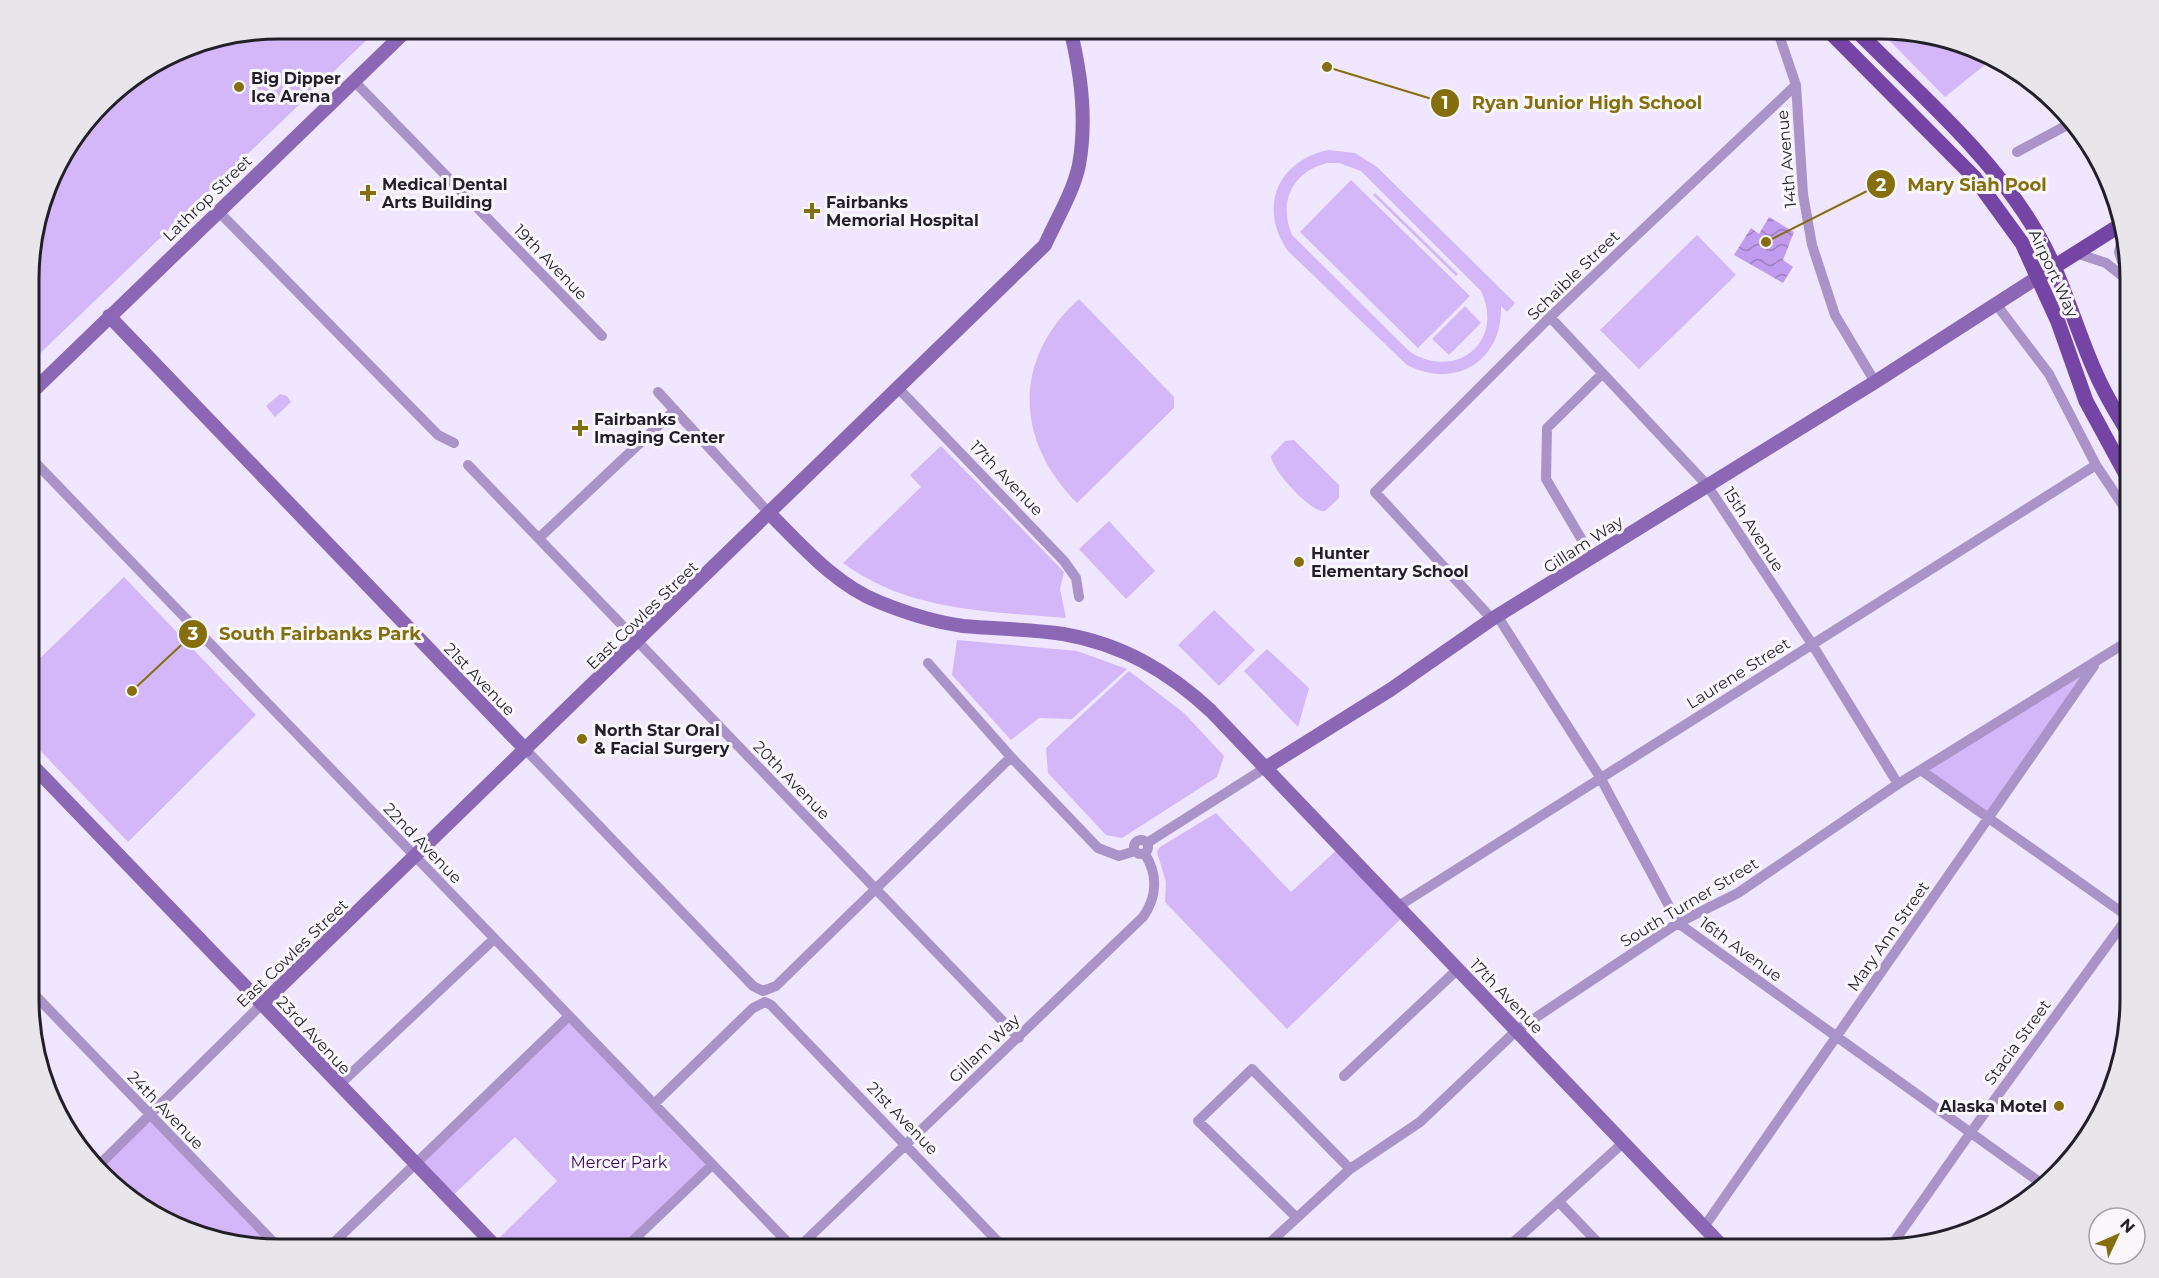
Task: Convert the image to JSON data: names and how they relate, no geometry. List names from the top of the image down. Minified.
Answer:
{"streets":{"main road":["Airport Way"],"street":["14th Avenue","Lathrop Street","19th Avenue","Schaible Street","17th Avenue","15th Avenue","Gillam Way","East Cowles Street","Laurene Street","21st Avenue","20th Avenue","22nd Avenue","South Turner Street","Mary Ann Street","16th Avenue","23rd Avenue","Stacia Street","24th Avenue"]},"crossings":[["14th Avenue","Schaible Street"],["14th Avenue","Gillam Way"],["Lathrop Street","19th Avenue"],["Lathrop Street","21st Avenue"],["Airport Way","Gillam Way"],["Schaible Street","15th Avenue"],["Schaible Street","16th Avenue"],["17th Avenue","Gillam Way"],["17th Avenue","East Cowles Street"],["17th Avenue","Laurene Street"],["17th Avenue","South Turner Street"],["17th Avenue","Mary Ann Street"],["15th Avenue","Gillam Way"],["15th Avenue","Laurene Street"],["15th Avenue","South Turner Street"],["Gillam Way","21st Avenue"],["Gillam Way","20th Avenue"],["Gillam Way","16th Avenue"],["East Cowles Street","21st Avenue"],["East Cowles Street","20th Avenue"],["East Cowles Street","22nd Avenue"],["East Cowles Street","23rd Avenue"],["East Cowles Street","24th Avenue"],["Laurene Street","16th Avenue"],["21st Avenue","20th Avenue"],["21st Avenue","22nd Avenue"],["South Turner Street","Mary Ann Street"],["South Turner Street","16th Avenue"],["Mary Ann Street","16th Avenue"],["16th Avenue","Stacia Street"]],"parks":["Mercer Park"],"places":{"other":["Ryan Junior High School","Big Dipper Ice Arena","Mary Siah Pool","Hunter Elementary School","South Fairbanks Park","North Star Oral & Facial Surgery","Alaska Motel"],"health":["Medical Dental Arts Building","Fairbanks Memorial Hospital","Fairbanks Imaging Center"]},"north":"top right"}
